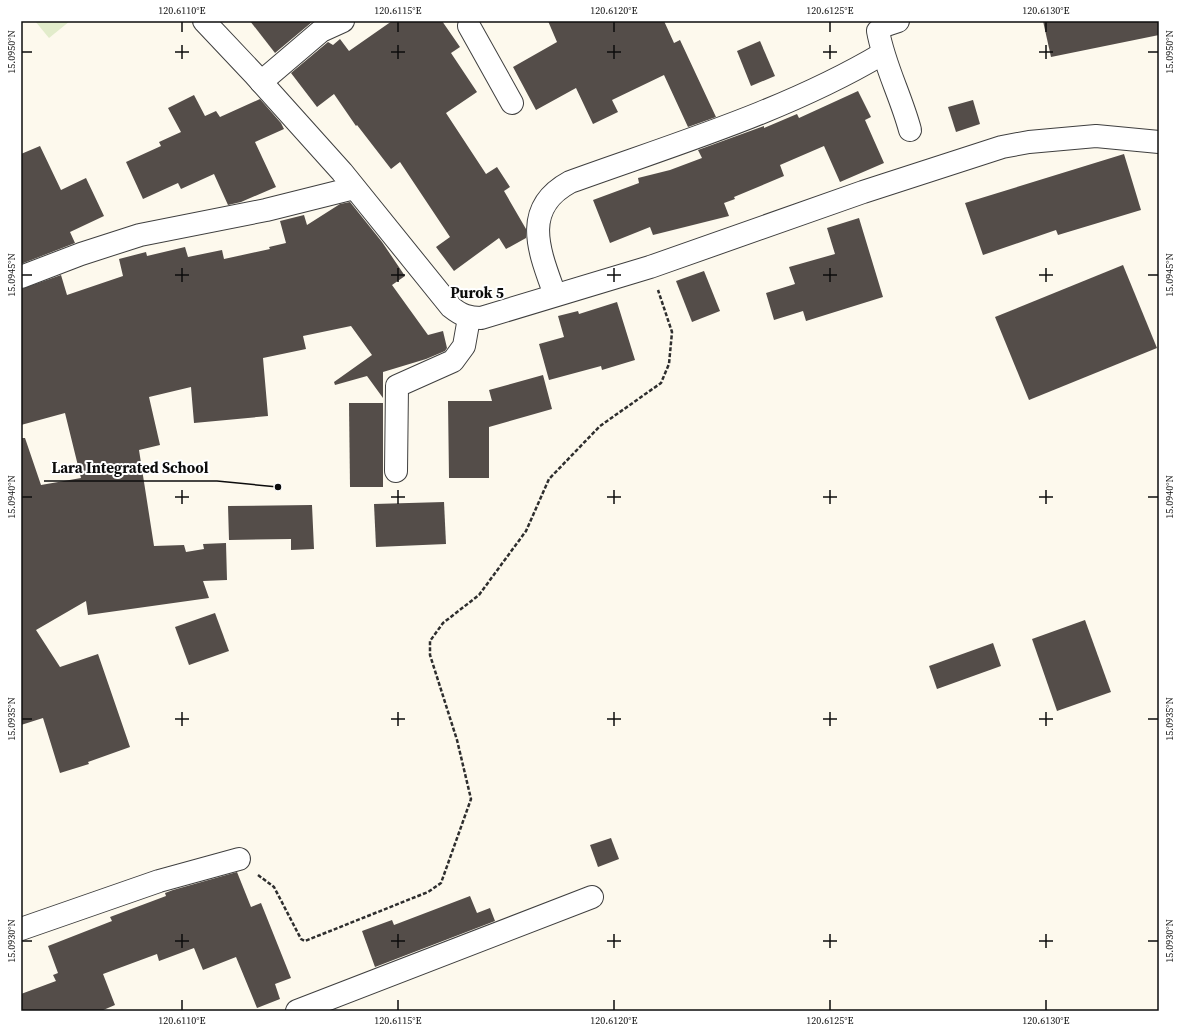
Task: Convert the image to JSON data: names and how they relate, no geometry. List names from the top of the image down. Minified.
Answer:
{"districts":["Purok 5"],"places":["Lara Integrated School"],"coordinates":["120.6110°E","120.6115°E","120.6120°E","120.6125°E","120.6130°E","15.0950°N","15.0945°N","15.0940°N","15.0935°N","15.0930°N"]}
